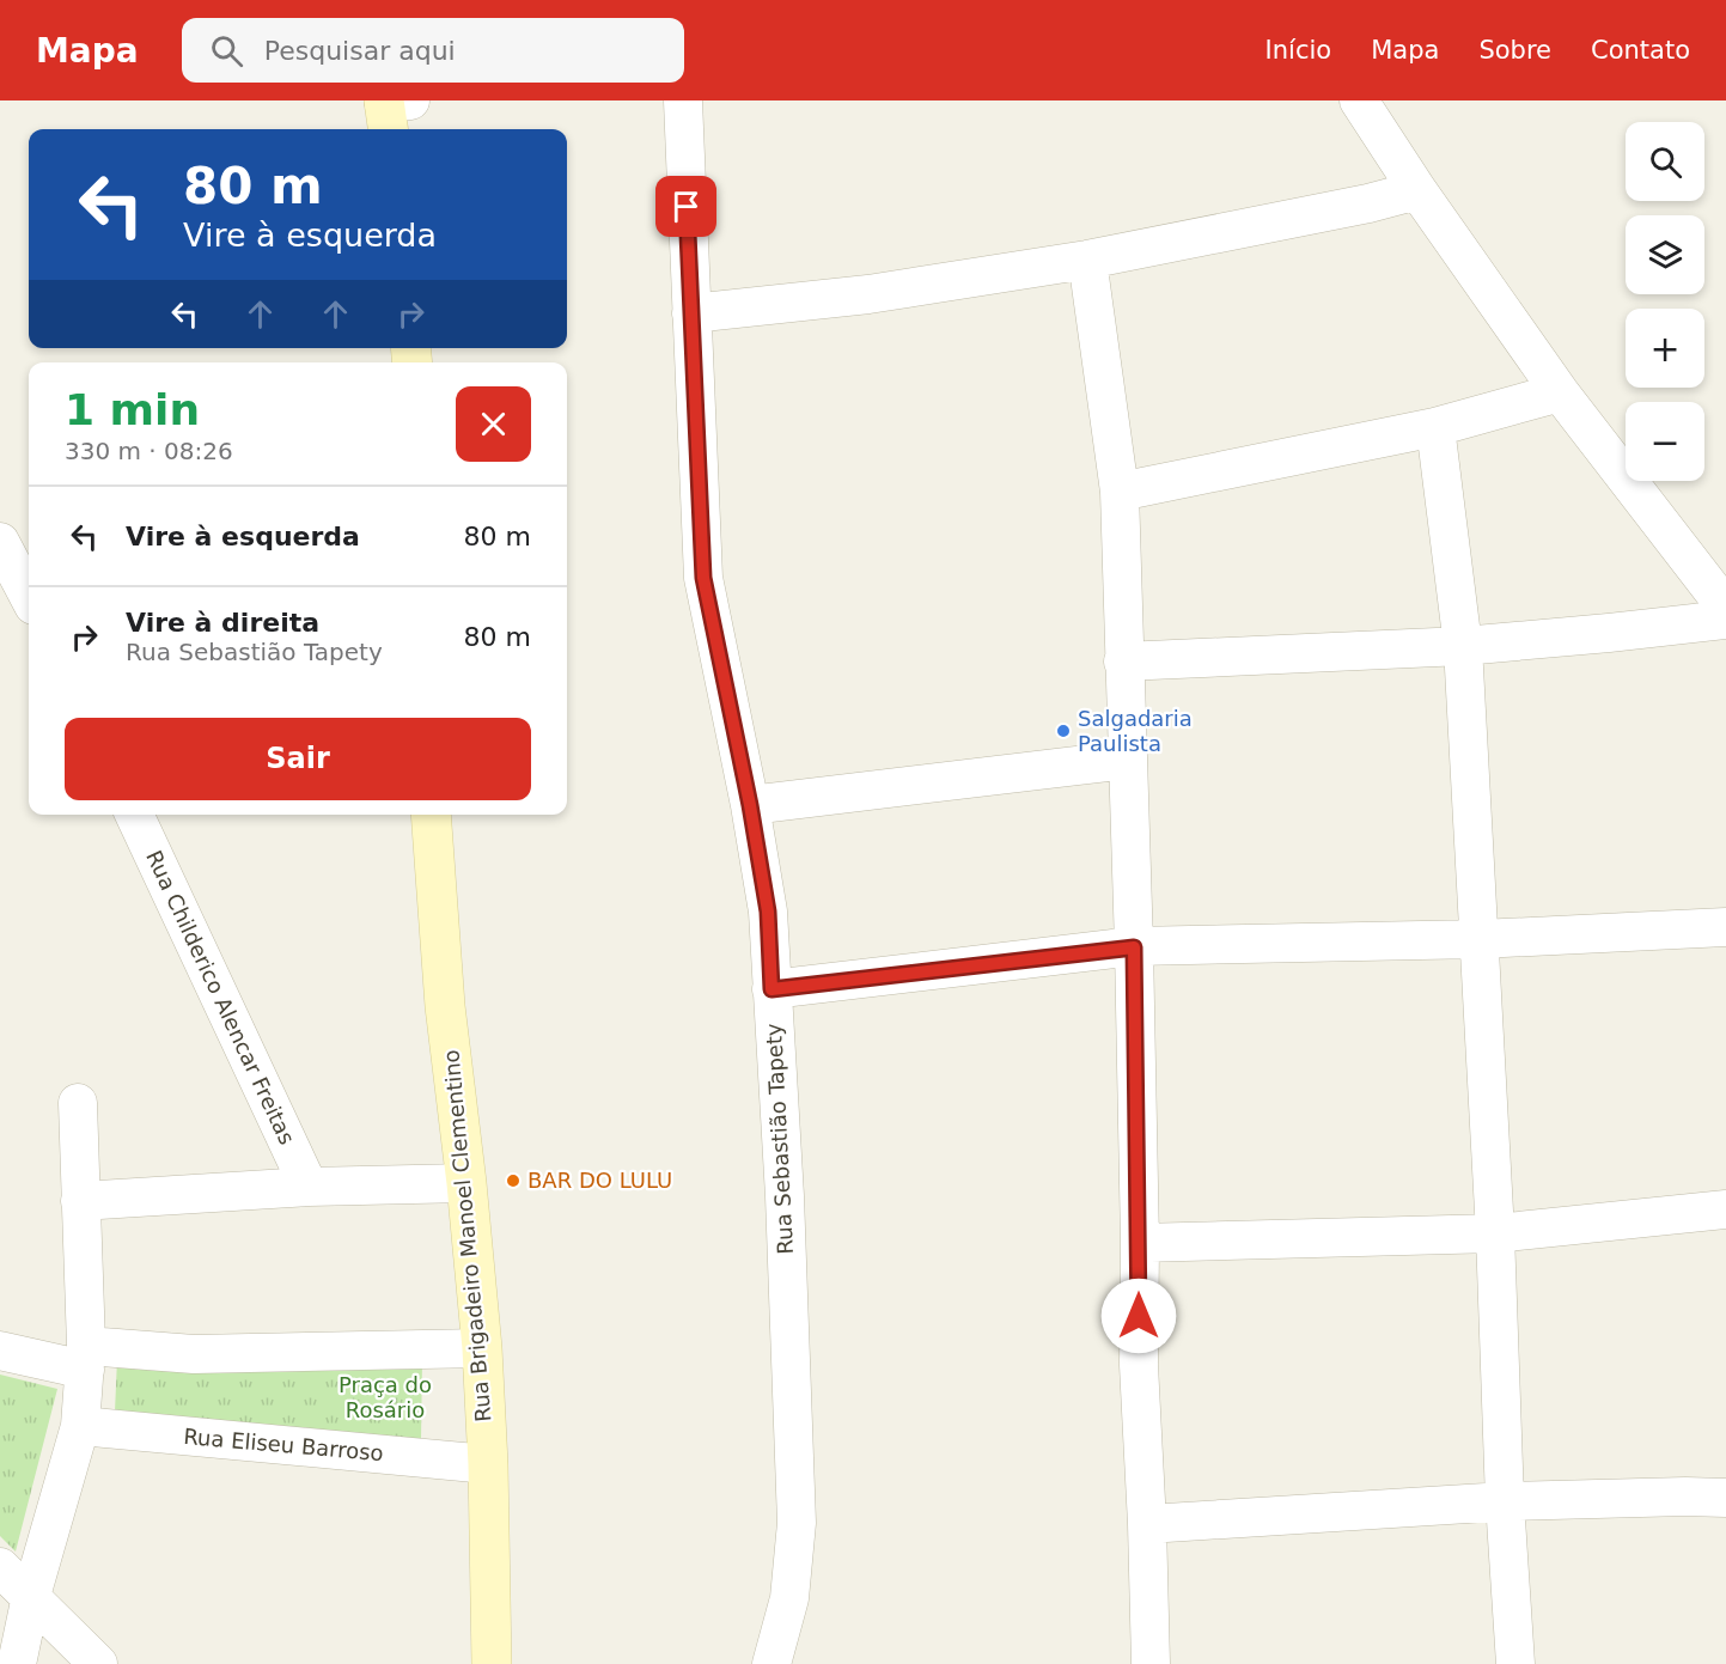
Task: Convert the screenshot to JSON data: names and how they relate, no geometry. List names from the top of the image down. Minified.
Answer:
{"streets":{"main road":["Rua Brigadeiro Manoel Clementino"],"street":["Rua Childerico Alencar Freitas","Rua Sebastião Tapety","Rua Eliseu Barroso"]},"crossings":[["Rua Brigadeiro Manoel Clementino","Rua Eliseu Barroso"]],"parks":["Praça do Rosário"],"places":["Salgadaria Paulista","BAR DO LULU"],"page":{"header":"Mapa","search":"Pesquisar aqui","nav":["Início","Mapa","Sobre","Contato"],"map_buttons":["+","−"],"turn":["80 m","Vire à esquerda"],"heading":["1 min","330 m · 08:26"],"list":[{"name":"Vire à esquerda","value":"80 m"},{"name":"Vire à direita","note":"Rua Sebastião Tapety","value":"80 m"}],"buttons":"Sair"}}
